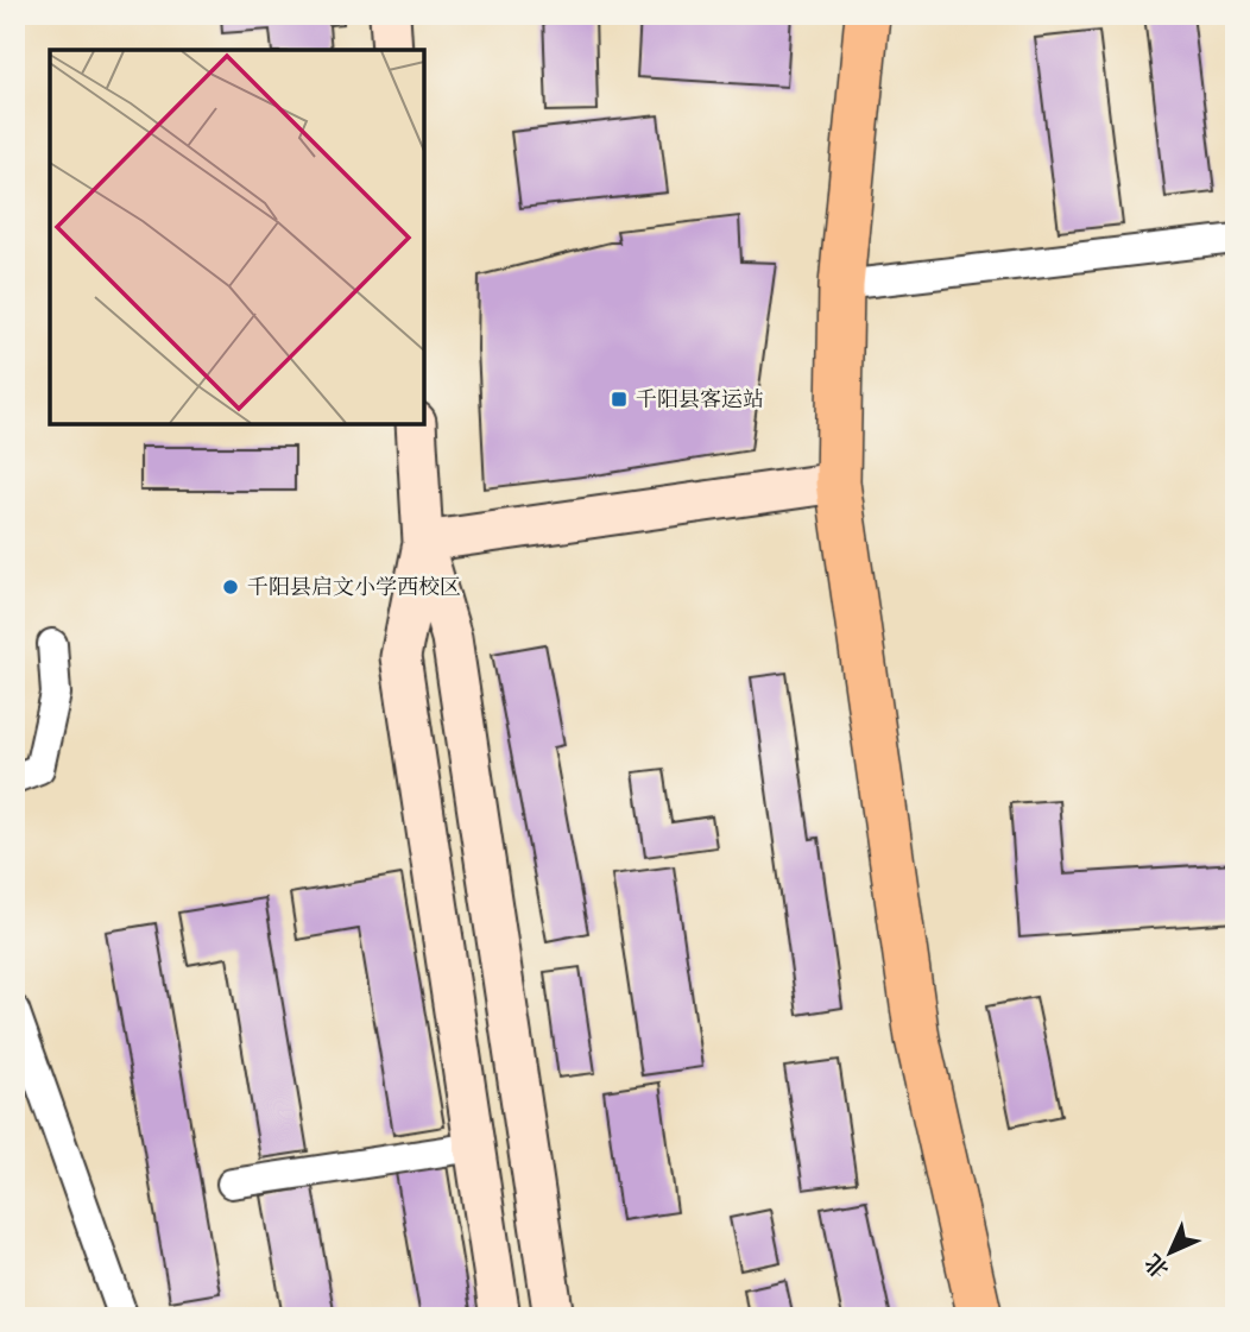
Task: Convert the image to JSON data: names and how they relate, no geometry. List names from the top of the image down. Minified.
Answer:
{"places":{"transit":["千阳县客运站"],"other":["千阳县启文小学西校区"]},"north":"bottom left"}
